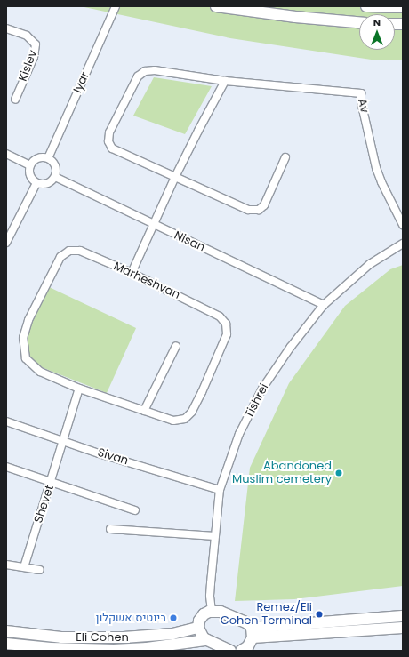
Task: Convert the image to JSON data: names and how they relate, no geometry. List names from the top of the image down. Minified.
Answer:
{"streets":{"street":["Kislev","Iyar","Av","Nisan","Marheshvan","Tishrei","Sivan","Shevet","Eli Cohen"]},"crossings":[["Iyar","Nisan"],["Nisan","Tishrei"],["Marheshvan","Shevet"],["Tishrei","Sivan"],["Sivan","Shevet"]],"places":["Abandoned Muslim cemetery","Remez/Eli Cohen Terminal","ביוטיס אשקלון"],"north":"top"}
